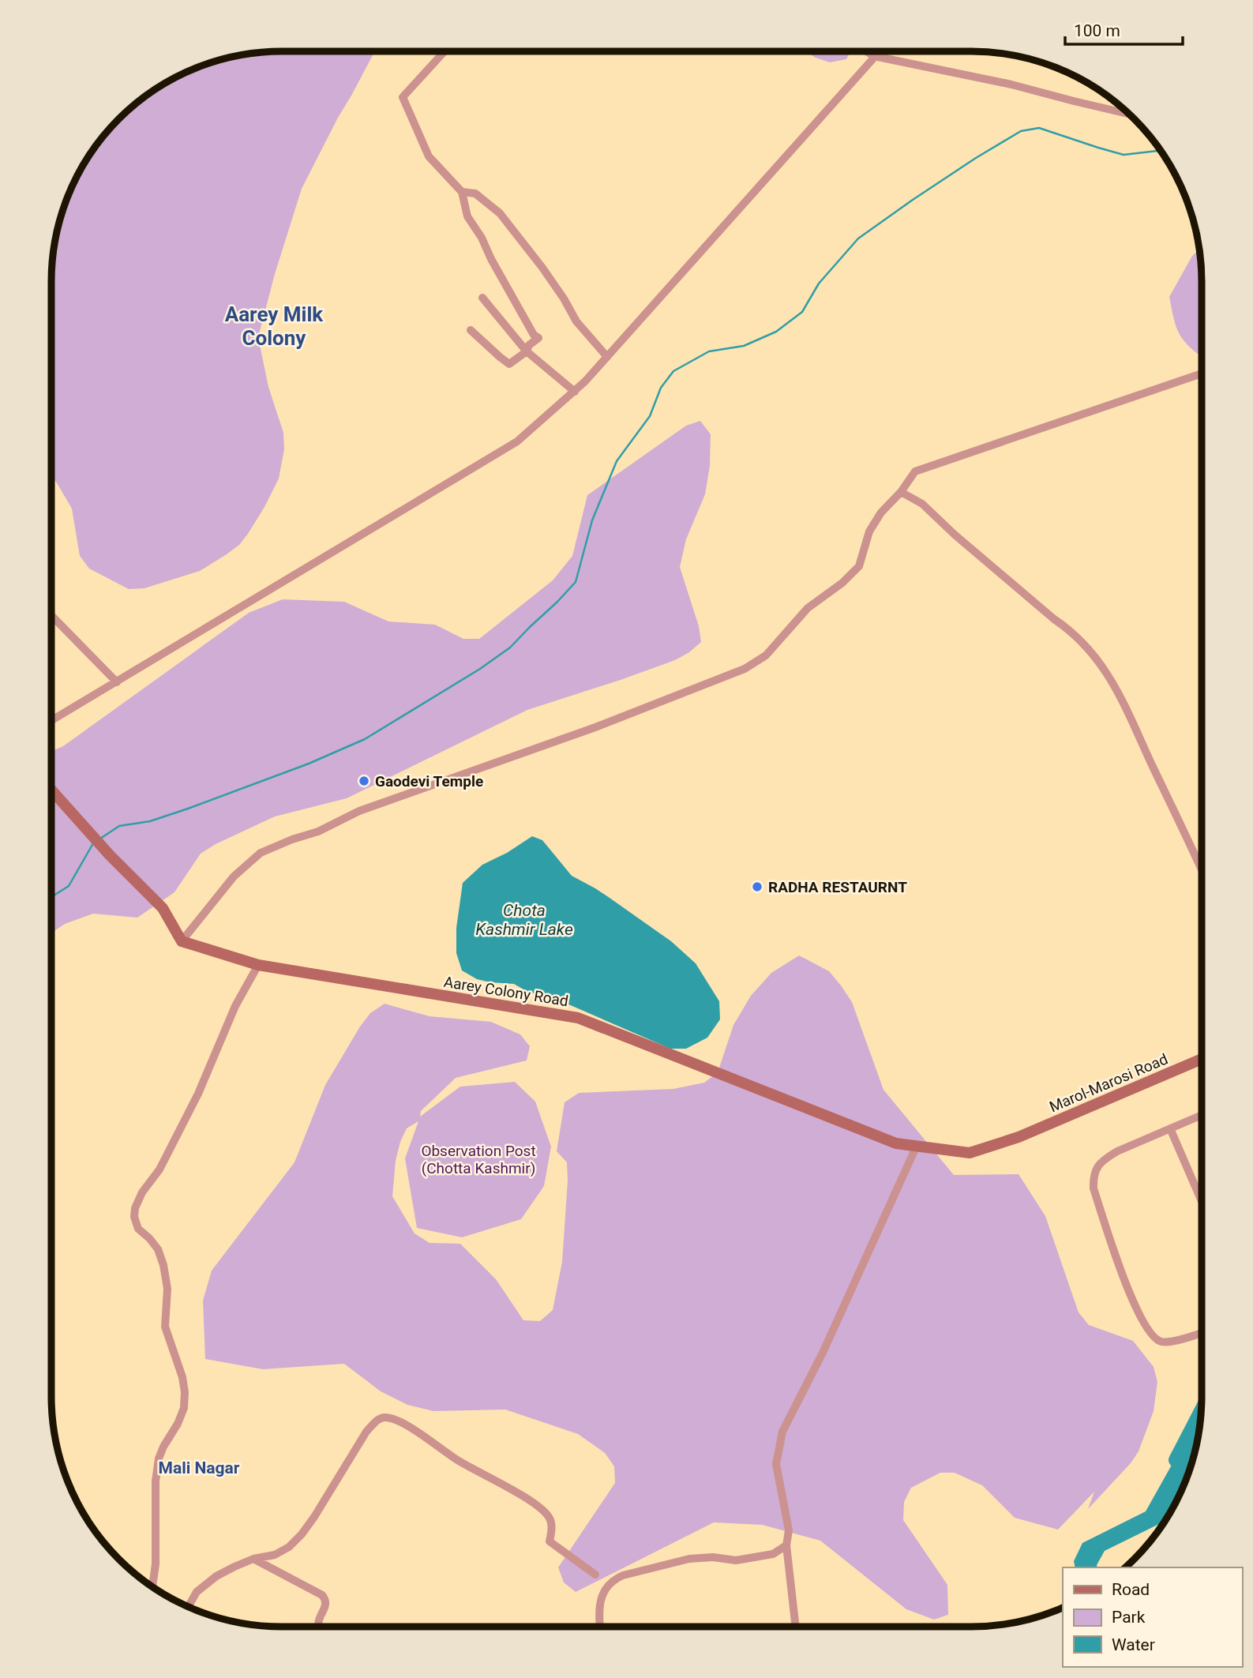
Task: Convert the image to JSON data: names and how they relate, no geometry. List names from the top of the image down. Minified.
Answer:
{"streets":{"main road":["Aarey Colony Road","Marol-Marosi Road"]},"crossings":[["Aarey Colony Road","Marol-Marosi Road"]],"districts":["Aarey Milk Colony","Mali Nagar"],"water":["Chota Kashmir Lake"],"parks":["Observation Post (Chotta Kashmir)"],"places":["Gaodevi Temple","RADHA RESTAURNT"],"legend":["Road","Park","Water"],"scale_bar":"100 m"}
